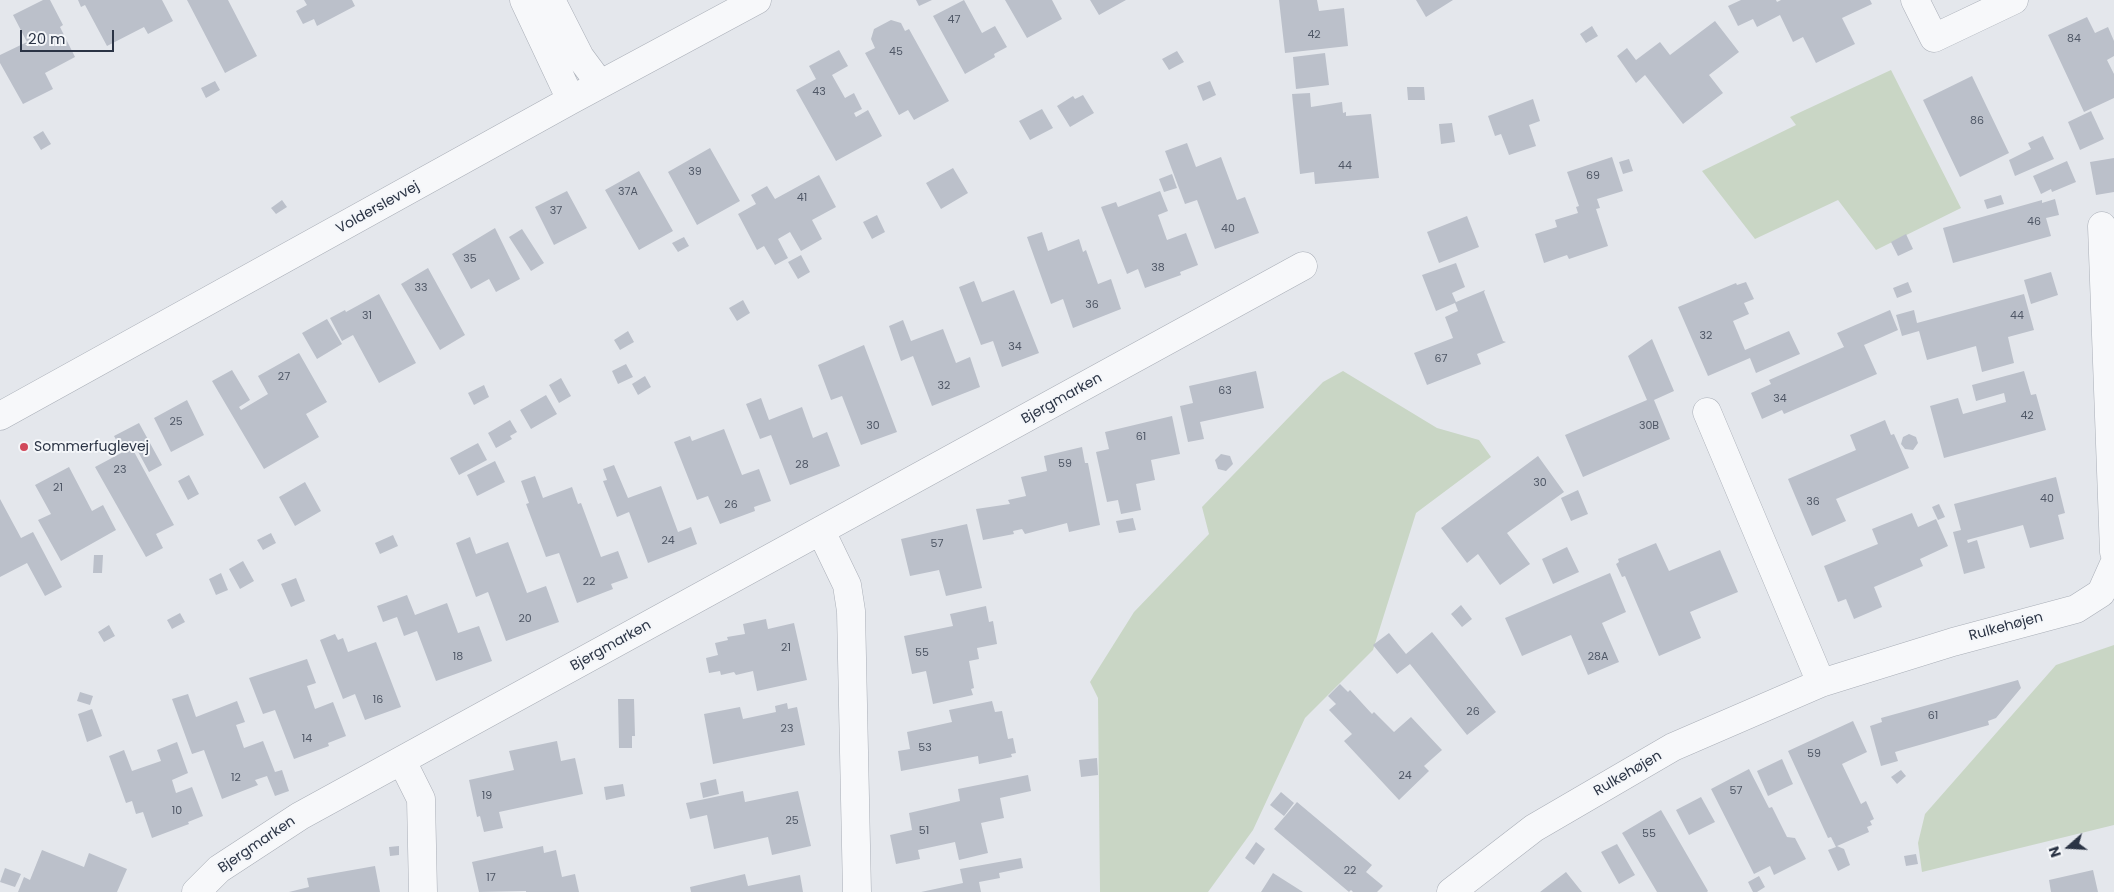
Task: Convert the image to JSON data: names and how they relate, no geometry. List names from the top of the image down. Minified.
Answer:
{"streets":{"street":["Volderslevvej","Bjergmarken","Rulkehøjen"]},"places":["Sommerfuglevej"],"house_numbers":["47","42","84","45","43","86","44","39","69","37A","41","37","46","40","35","38","33","36","31","44","32","34","67","27","32","63","34","42","25","30","30B","61","59","28","23","30","21","40","36","26","24","57","22","20","21","55","18","28A","16","26","61","23","14","53","59","24","12","57","19","10","25","51","55","22","17"],"scale_bar":"20 m","north":"left"}
